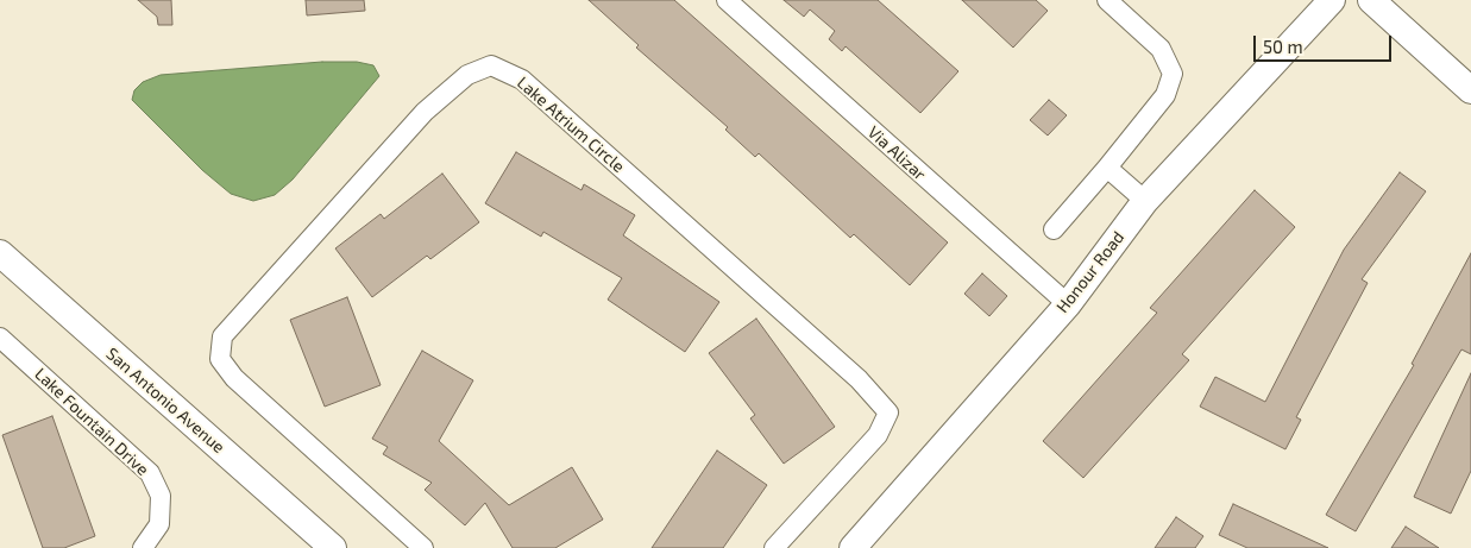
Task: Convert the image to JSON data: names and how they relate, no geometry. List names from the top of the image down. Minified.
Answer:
{"streets":{"street":["Lake Atrium Circle","Via Alizar","Honour Road","San Antonio Avenue","Lake Fountain Drive"]},"crossings":[["Via Alizar","Honour Road"]],"scale_bar":"50 m"}
